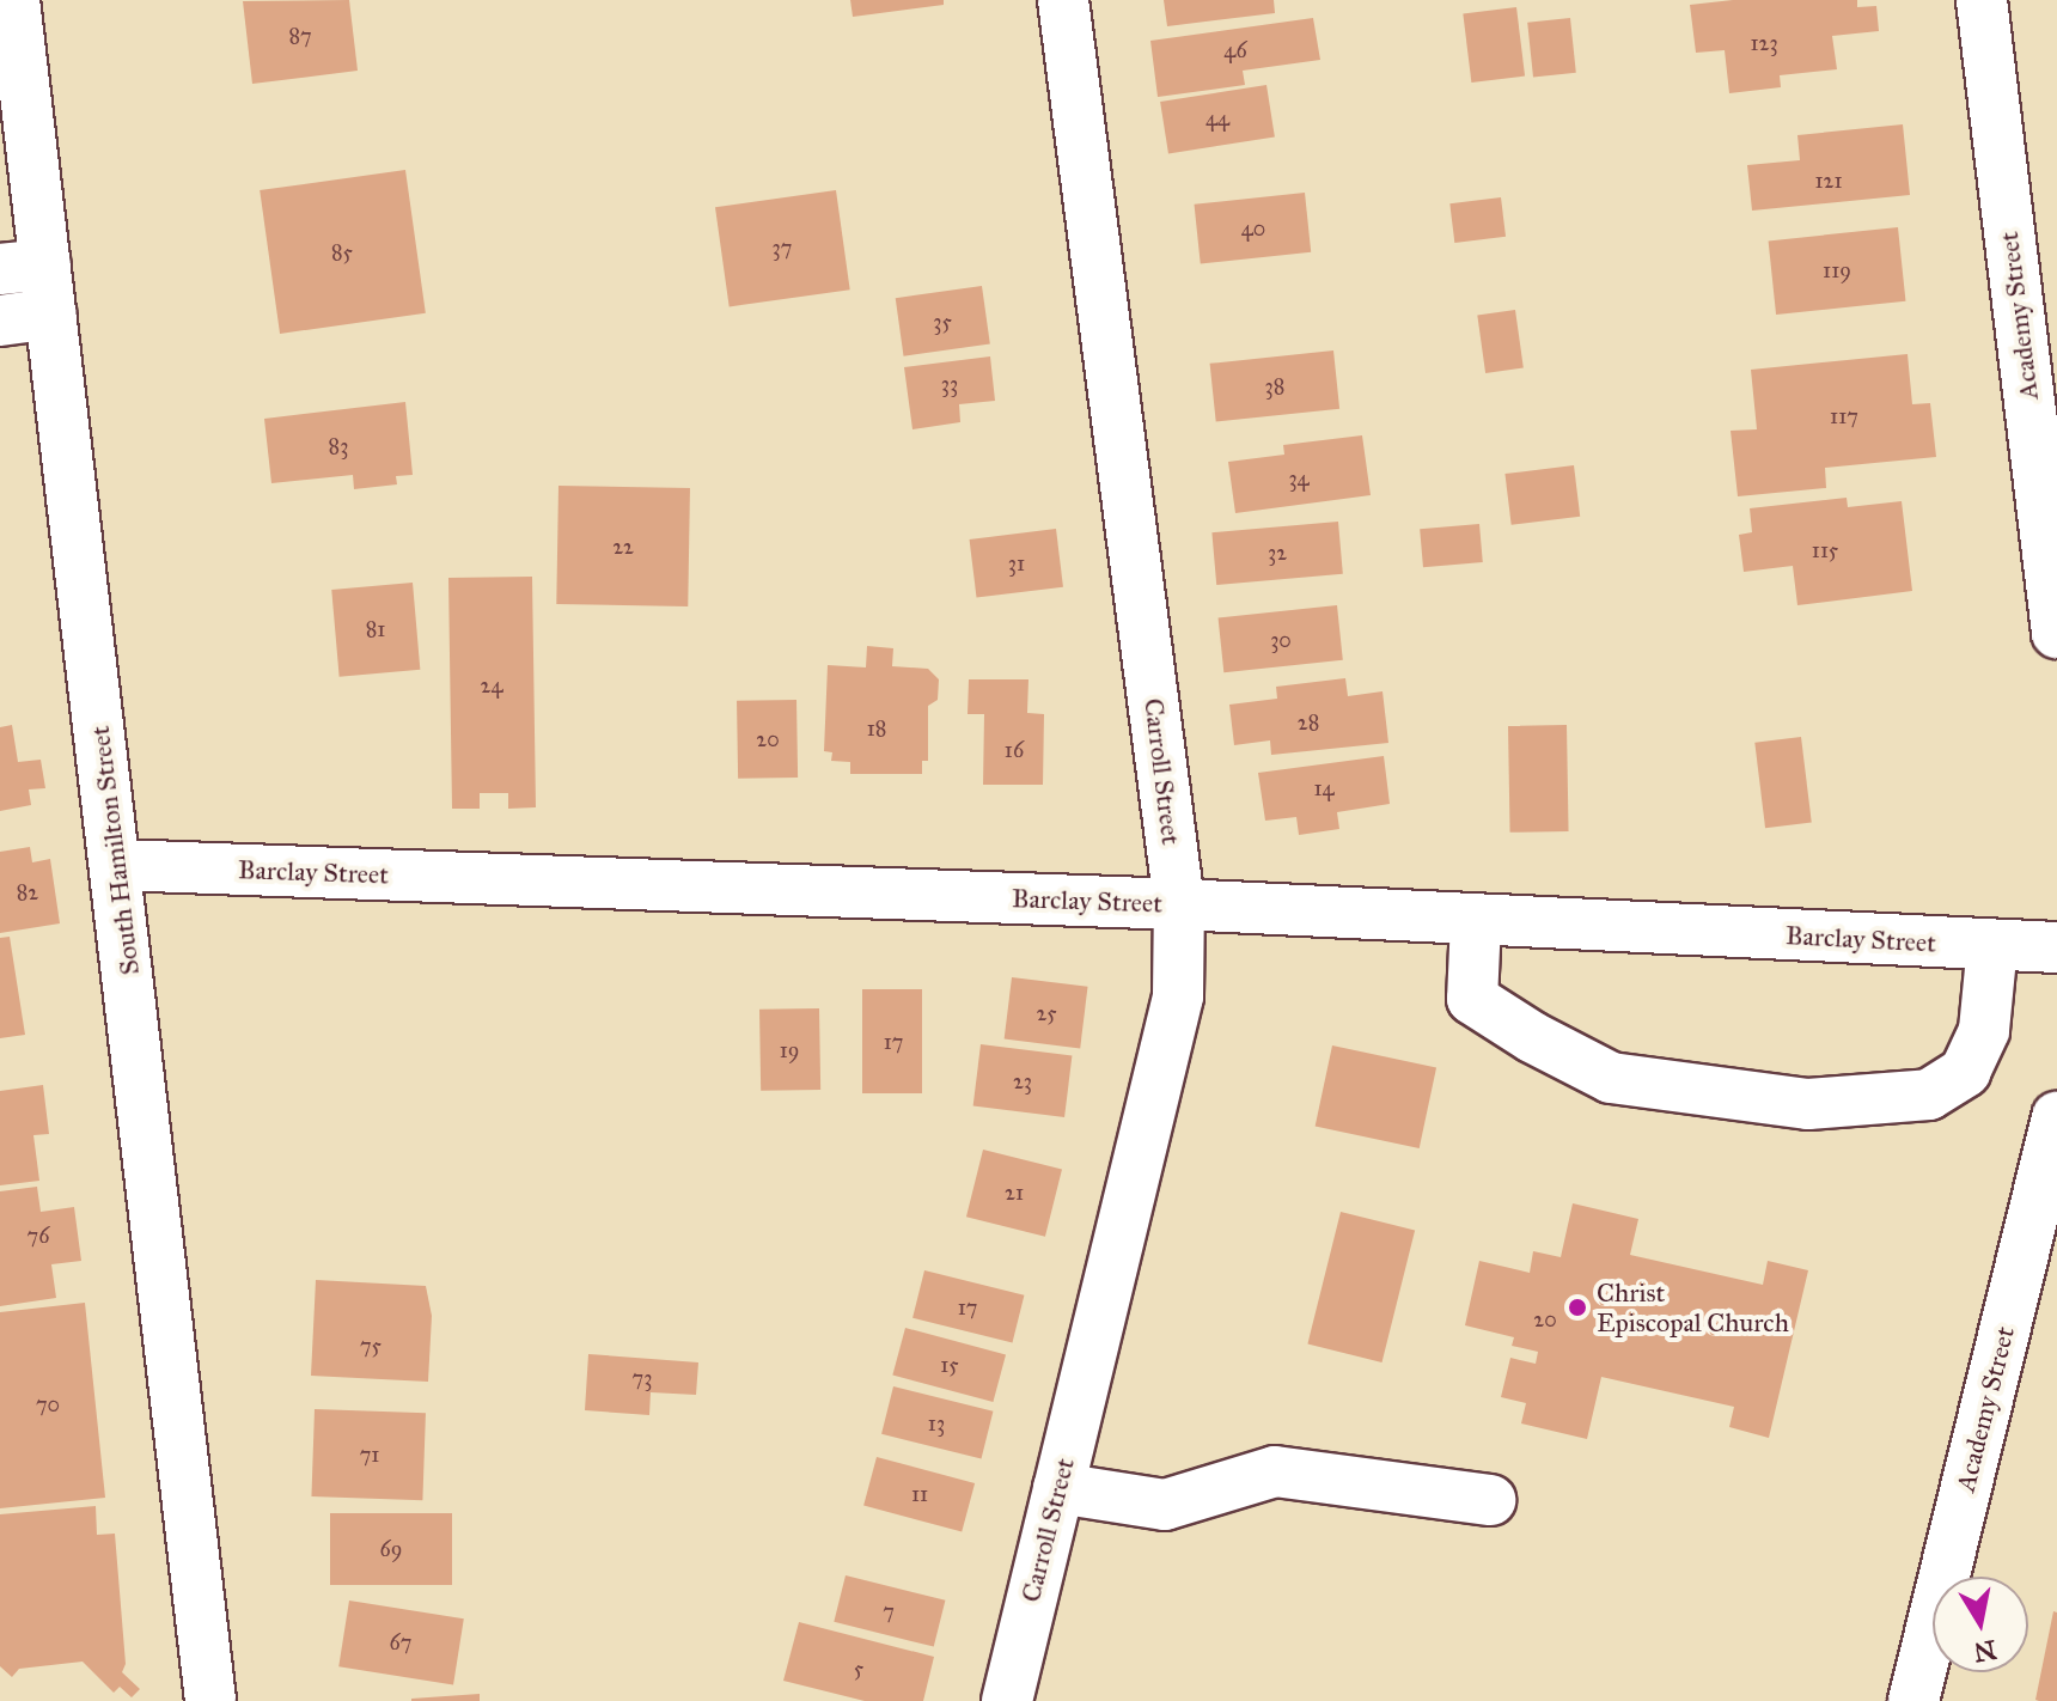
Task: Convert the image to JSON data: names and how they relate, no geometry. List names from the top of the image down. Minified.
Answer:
{"streets":{"street":["Academy Street","Carroll Street","South Hamilton Street","Barclay Street"]},"crossings":[["Carroll Street","Barclay Street"],["South Hamilton Street","Barclay Street"]],"places":["Christ Episcopal Church"],"house_numbers":["87","123","46","44","121","40","37","85","119","35","33","38","117","83","34","22","115","32","31","81","30","24","28","18","20","16","14","82","25","17","19","23","21","76","17","20","75","15","73","70","13","71","11","69","7","67","5"],"north":"bottom"}
